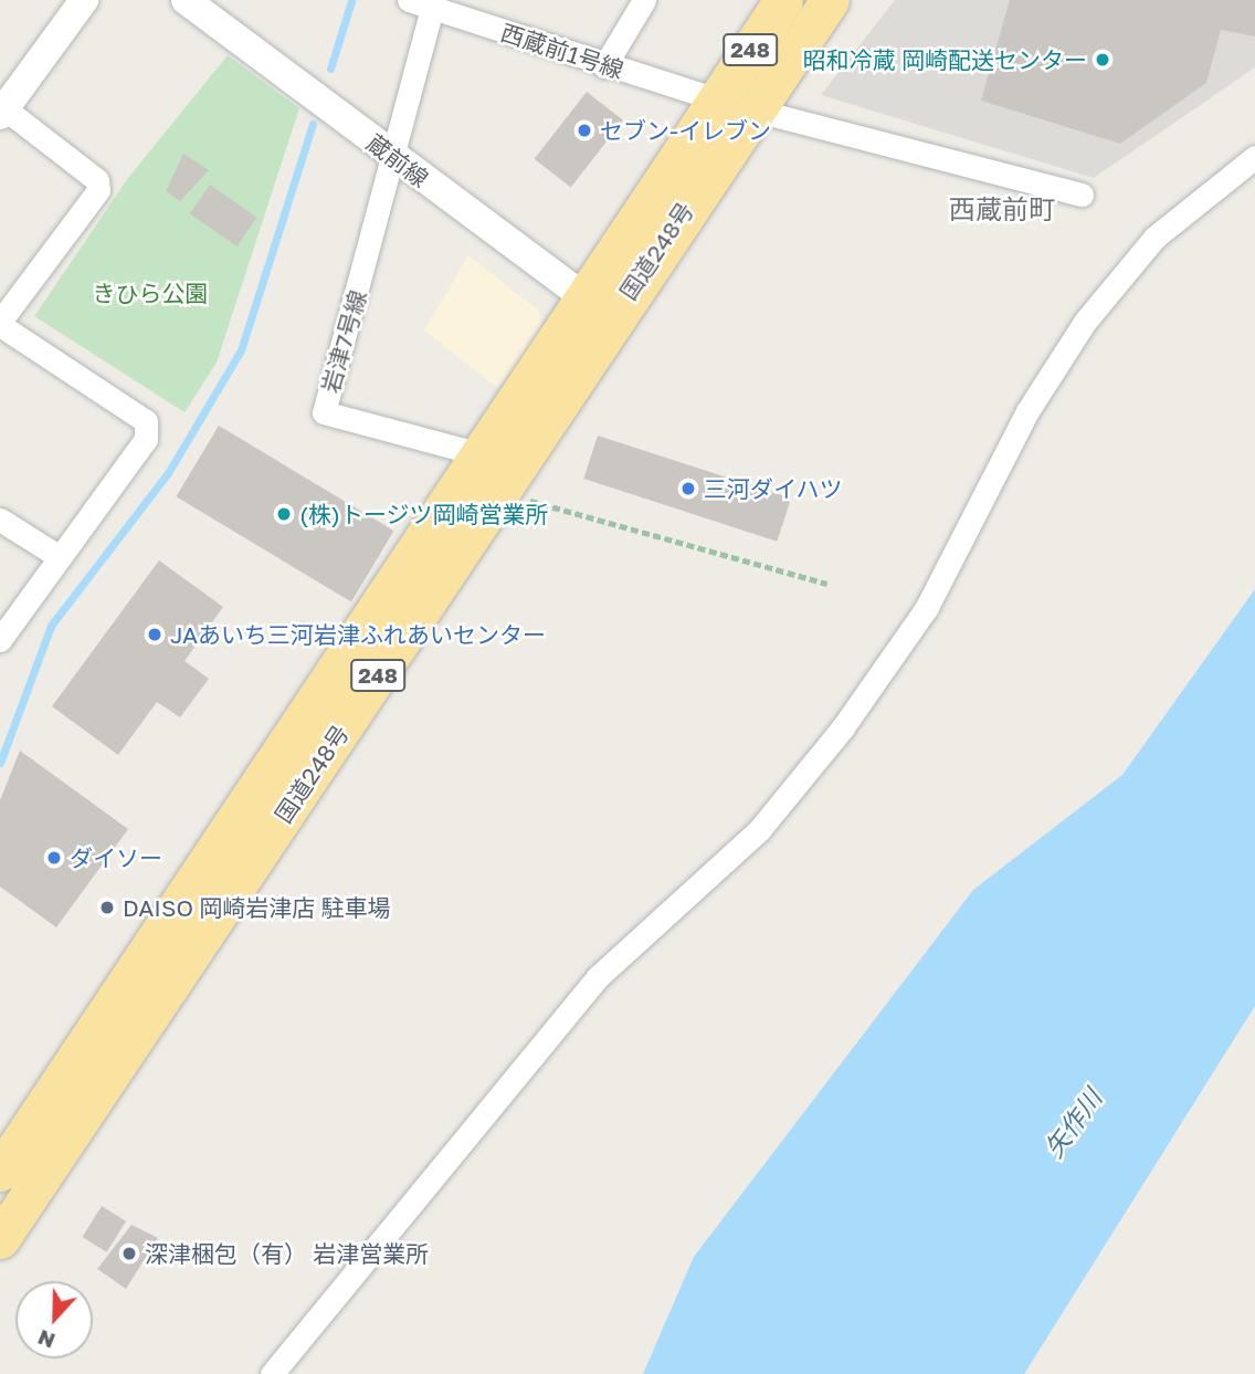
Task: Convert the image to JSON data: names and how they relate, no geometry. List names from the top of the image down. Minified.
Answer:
{"streets":{"highway":["248","国道248号"],"street":["西蔵前1号線","蔵前線","岩津7号線"]},"crossings":[["西蔵前1号線","国道248号"],["蔵前線","国道248号"],["蔵前線","岩津7号線"],["国道248号","岩津7号線"]],"districts":["西蔵前町"],"water":["矢作川"],"parks":["きひら公園"],"places":["昭和冷蔵 岡崎配送センター","セブン-イレブン","三河ダイハツ","(株)トージツ岡崎営業所","JAあいち三河岩津ふれあいセンター","ダイソー","DAISO 岡崎岩津店 駐車場","深津梱包（有） 岩津営業所"],"north":"bottom"}
